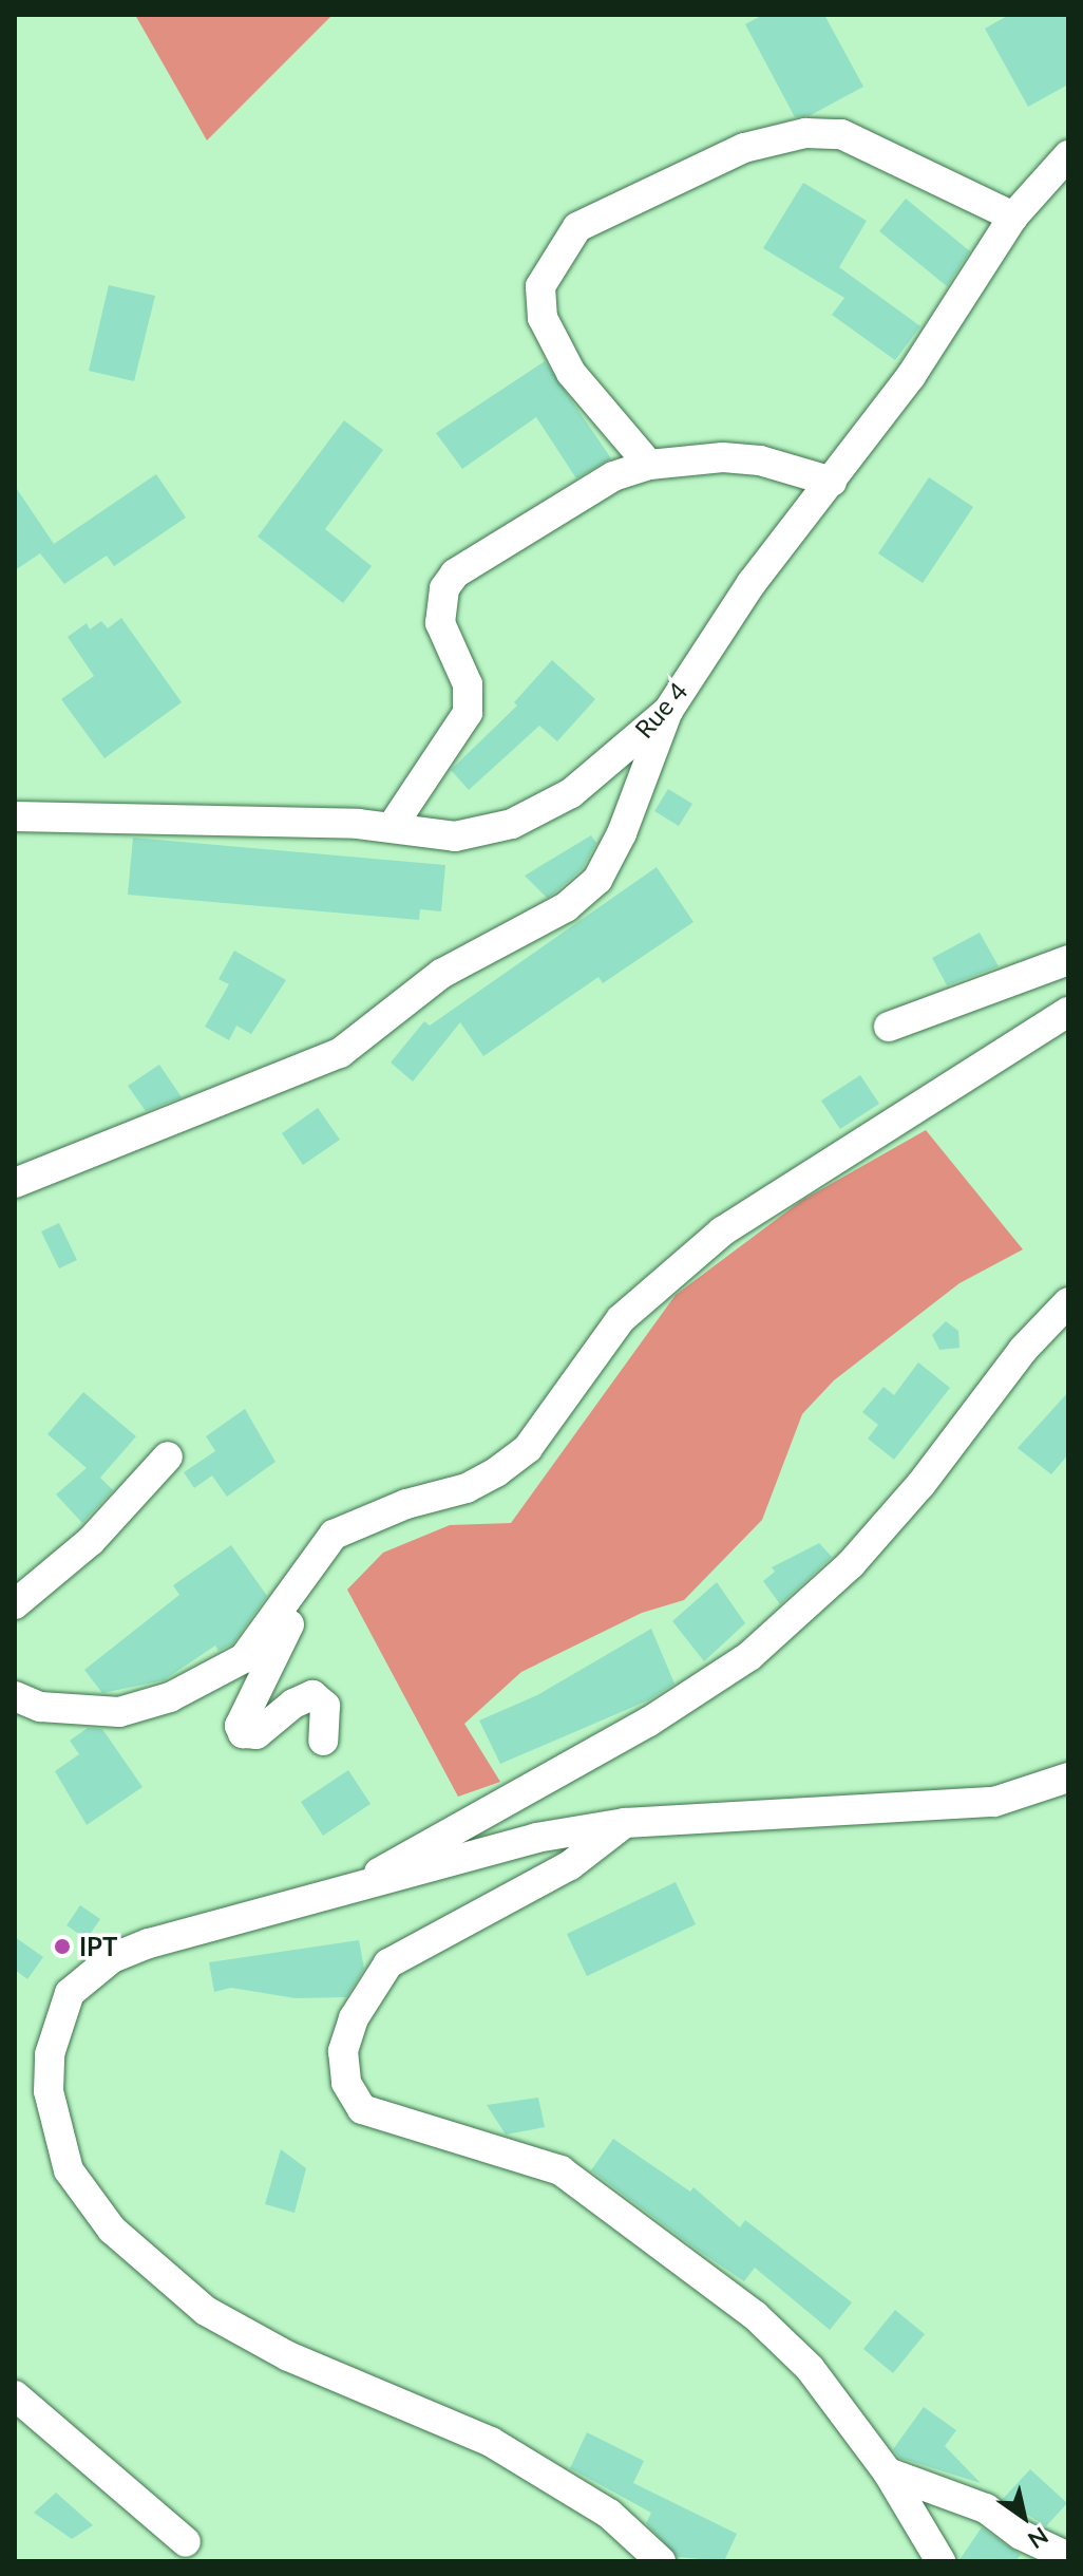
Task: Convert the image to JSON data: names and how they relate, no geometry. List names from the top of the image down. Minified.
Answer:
{"streets":{"street":["Rue 4"]},"places":["IPT"],"north":"bottom right"}
